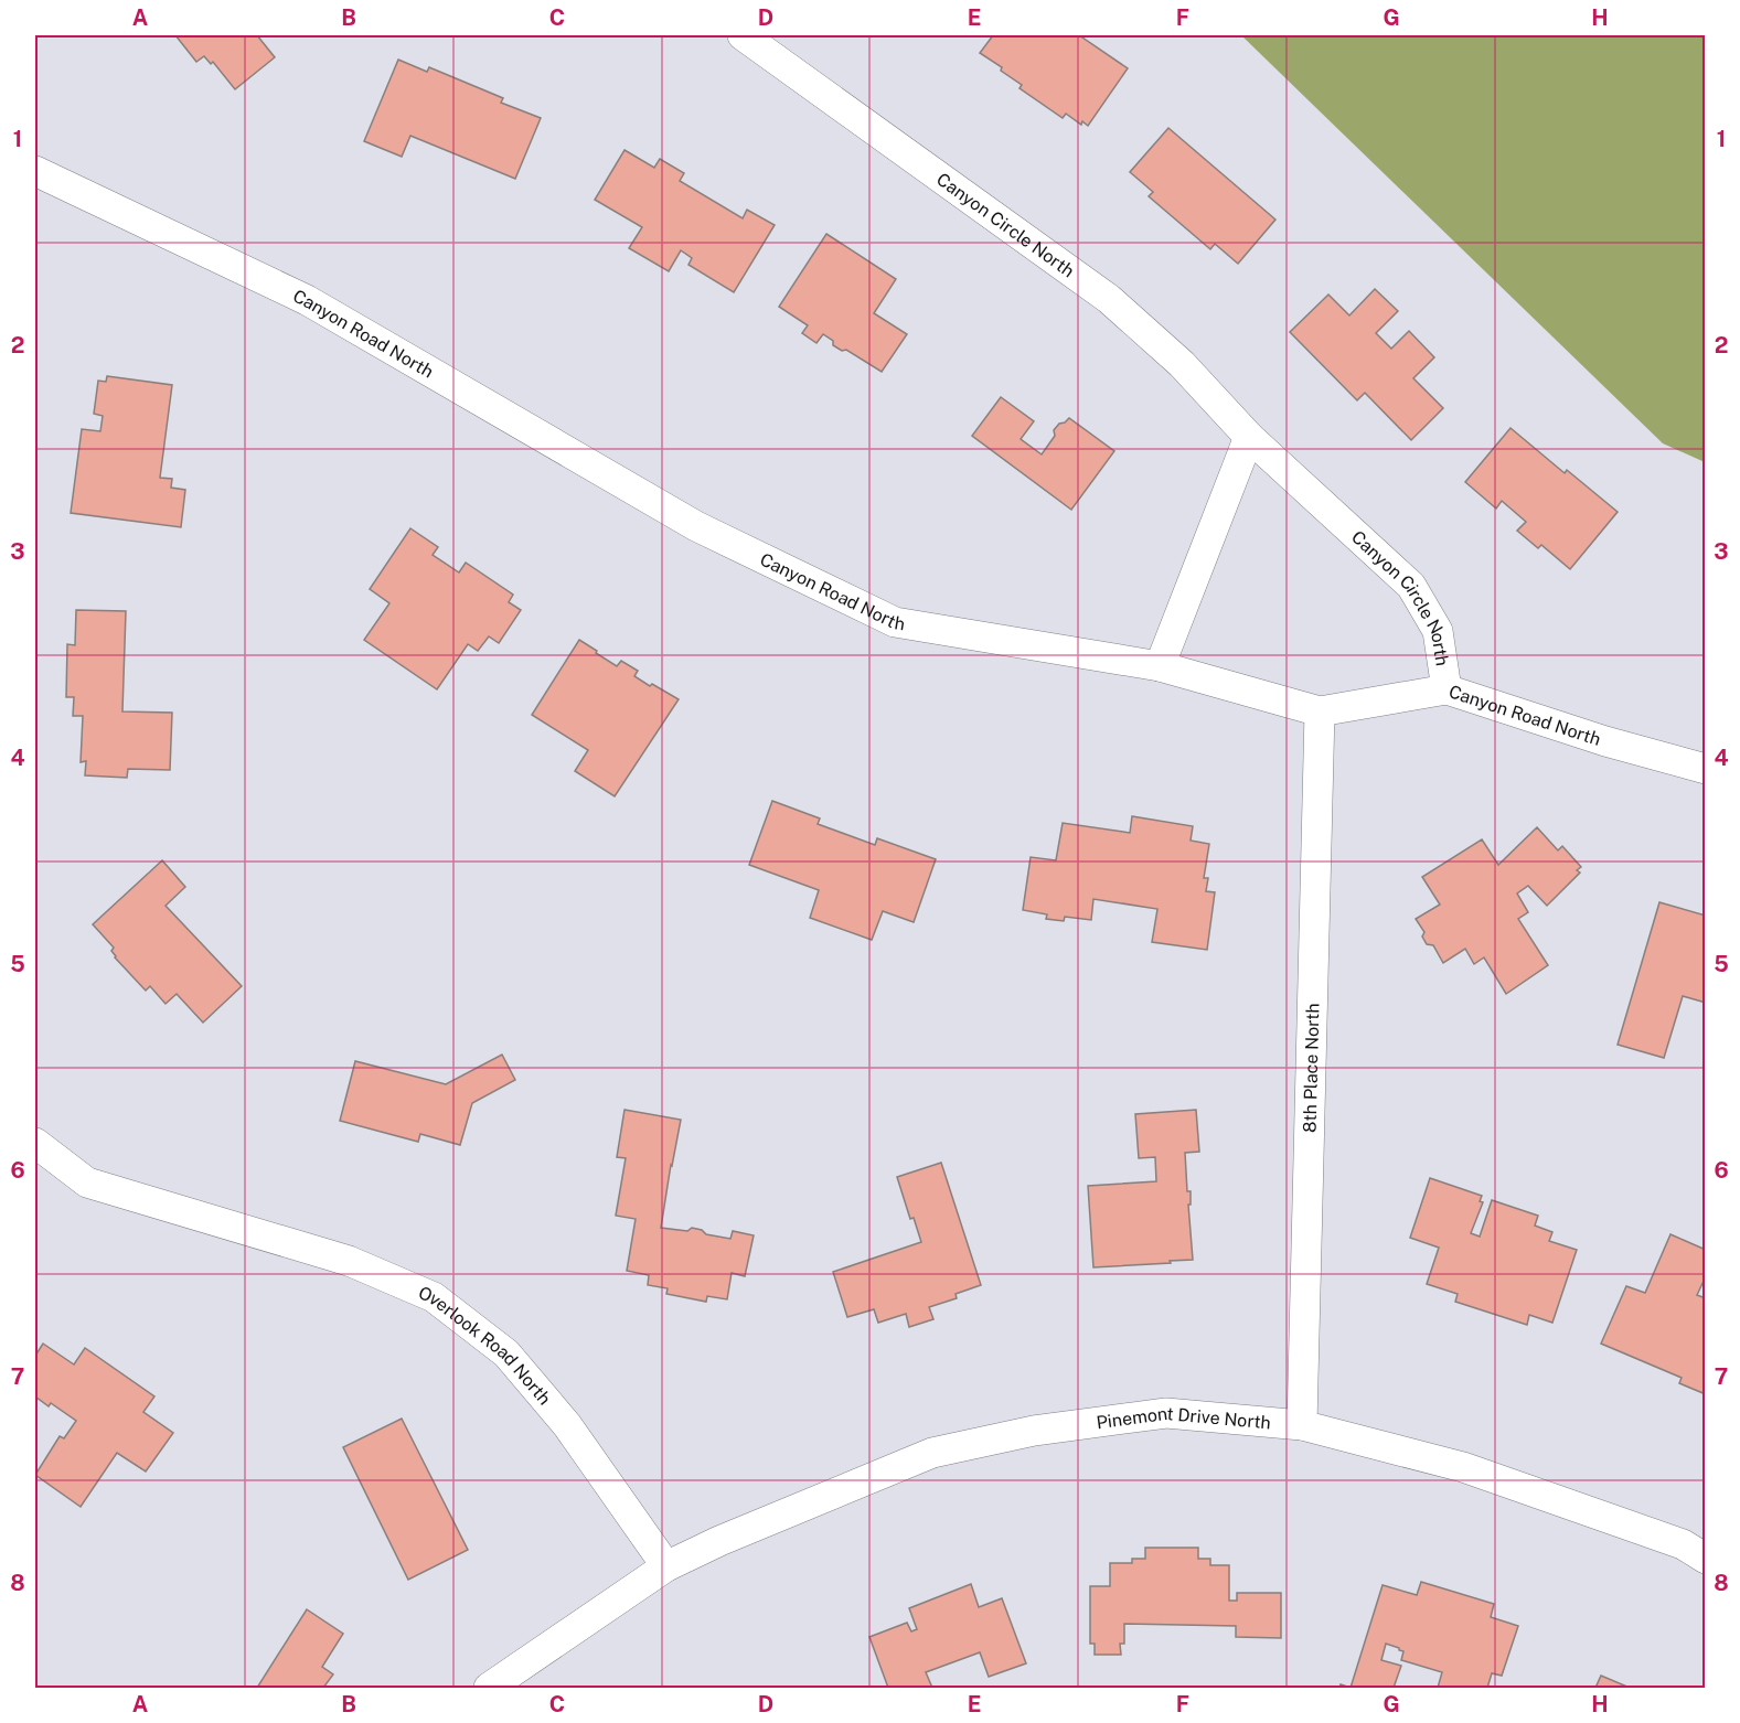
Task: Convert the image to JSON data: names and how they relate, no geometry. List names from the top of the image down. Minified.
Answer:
{"streets":{"street":["Canyon Circle North","Canyon Road North","8th Place North","Overlook Road North","Pinemont Drive North"]},"crossings":[["Canyon Circle North","Canyon Road North"],["Canyon Road North","8th Place North"],["8th Place North","Pinemont Drive North"],["Overlook Road North","Pinemont Drive North"]],"grid":{"columns":["A","B","C","D","E","F","G","H"],"rows":["1","2","3","4","5","6","7","8"]}}
